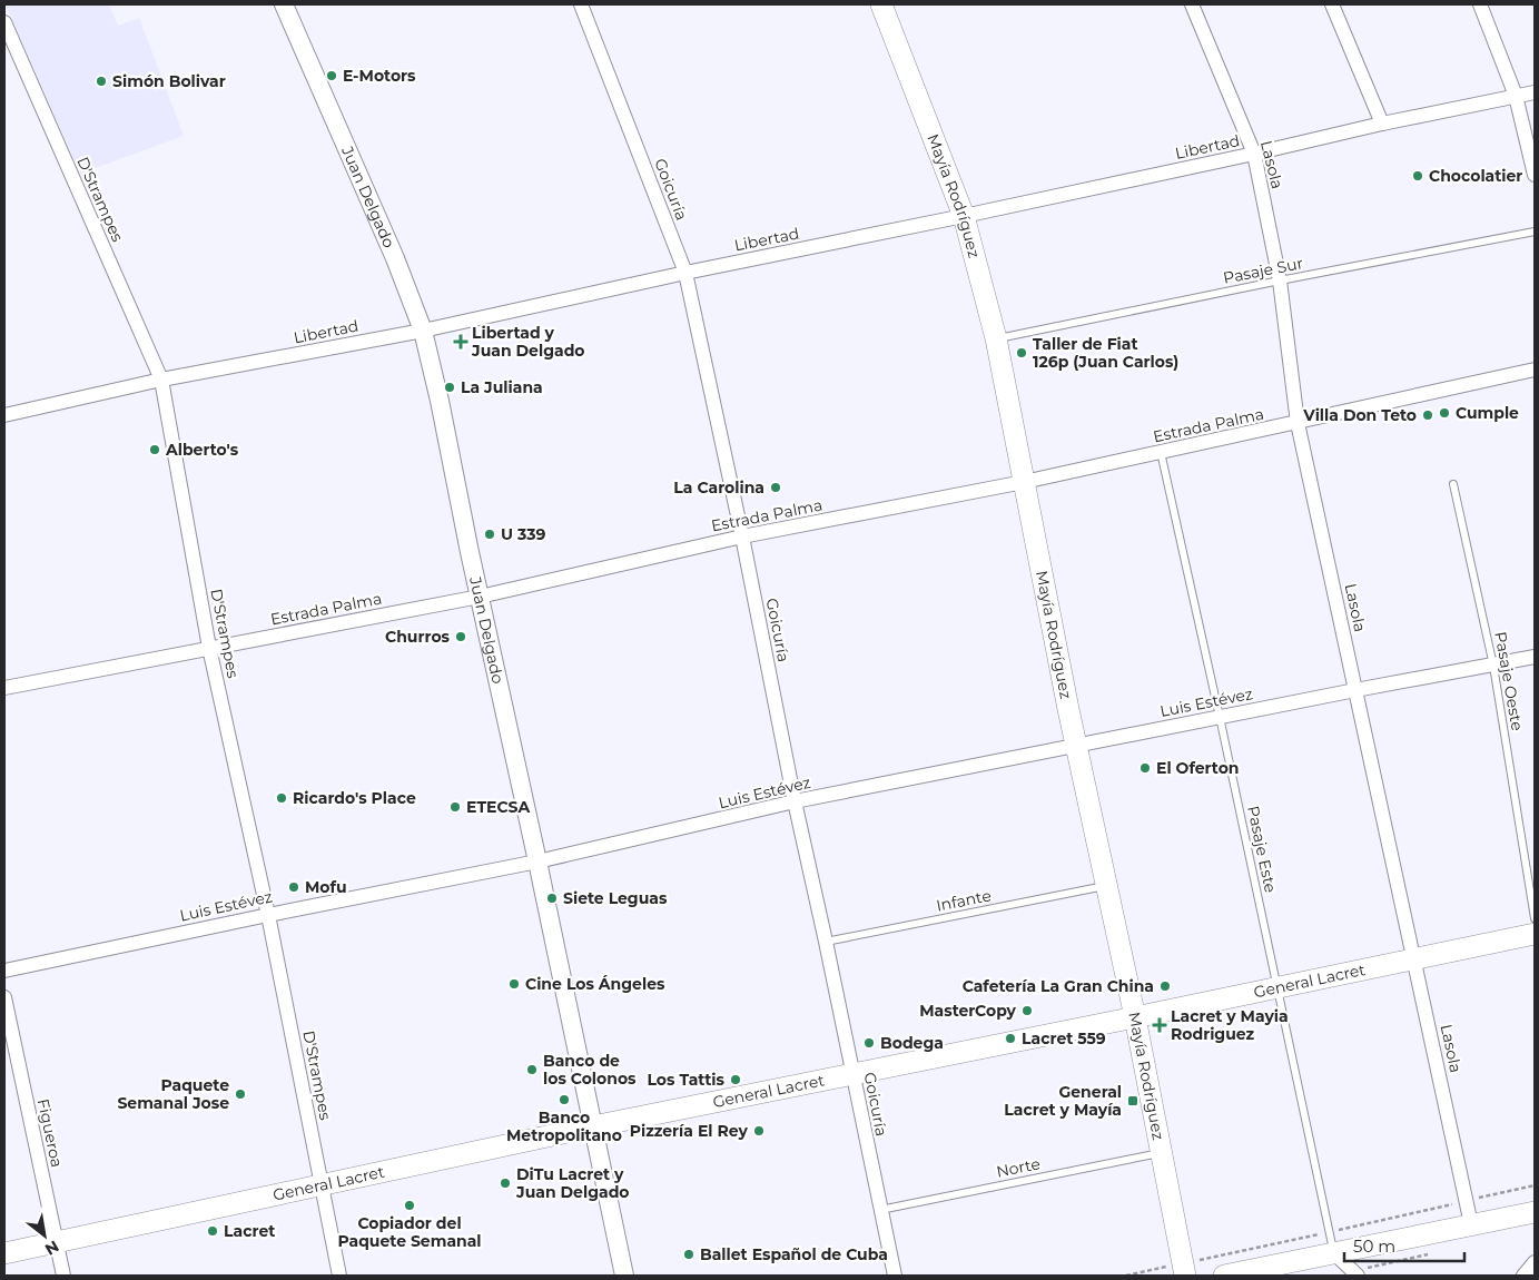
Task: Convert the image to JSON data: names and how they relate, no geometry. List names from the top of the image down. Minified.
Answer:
{"streets":{"main road":["Mayía Rodríguez","General Lacret"],"street":["Libertad","Lasola","Goicuría","Juan Delgado","D'Strampes","Estrada Palma","Luis Estévez","Figueroa"],"lane":["Pasaje Sur","Pasaje Oeste","Pasaje Este","Infante","Norte"]},"crossings":[["Libertad","Lasola"],["Libertad","Goicuría"],["Libertad","Mayía Rodríguez"],["Libertad","Juan Delgado"],["Libertad","D'Strampes"],["Lasola","Pasaje Sur"],["Lasola","Estrada Palma"],["Lasola","Luis Estévez"],["Lasola","General Lacret"],["Goicuría","Estrada Palma"],["Goicuría","Luis Estévez"],["Goicuría","Infante"],["Goicuría","General Lacret"],["Goicuría","Norte"],["Mayía Rodríguez","Pasaje Sur"],["Mayía Rodríguez","Estrada Palma"],["Mayía Rodríguez","Luis Estévez"],["Mayía Rodríguez","Infante"],["Mayía Rodríguez","General Lacret"],["Mayía Rodríguez","Norte"],["Juan Delgado","Estrada Palma"],["Juan Delgado","Luis Estévez"],["Juan Delgado","General Lacret"],["D'Strampes","Estrada Palma"],["D'Strampes","Luis Estévez"],["D'Strampes","General Lacret"],["Estrada Palma","Pasaje Este"],["Pasaje Oeste","Luis Estévez"],["Luis Estévez","Pasaje Este"],["Pasaje Este","General Lacret"],["General Lacret","Figueroa"]],"places":{"other":["E-Motors","Simón Bolivar","Chocolatier","Taller de Fiat 126p (Juan Carlos)","La Juliana","Cumple","Villa Don Teto","Alberto's","La Carolina","U 339","Churros","El Oferton","Ricardo's Place","ETECSA","Mofu","Siete Leguas","Cine Los Ángeles","Cafetería La Gran China","MasterCopy","Lacret 559","Bodega","Banco de los Colonos","Los Tattis","Paquete Semanal Jose","Banco Metropolitano","Pizzería El Rey","DiTu Lacret y Juan Delgado","Copiador del Paquete Semanal","Lacret","Ballet Español de Cuba"],"health":["Libertad y Juan Delgado","Lacret y Mayia Rodriguez"],"transit":["General Lacret y Mayía"]},"scale_bar":"50 m","north":"bottom right"}
